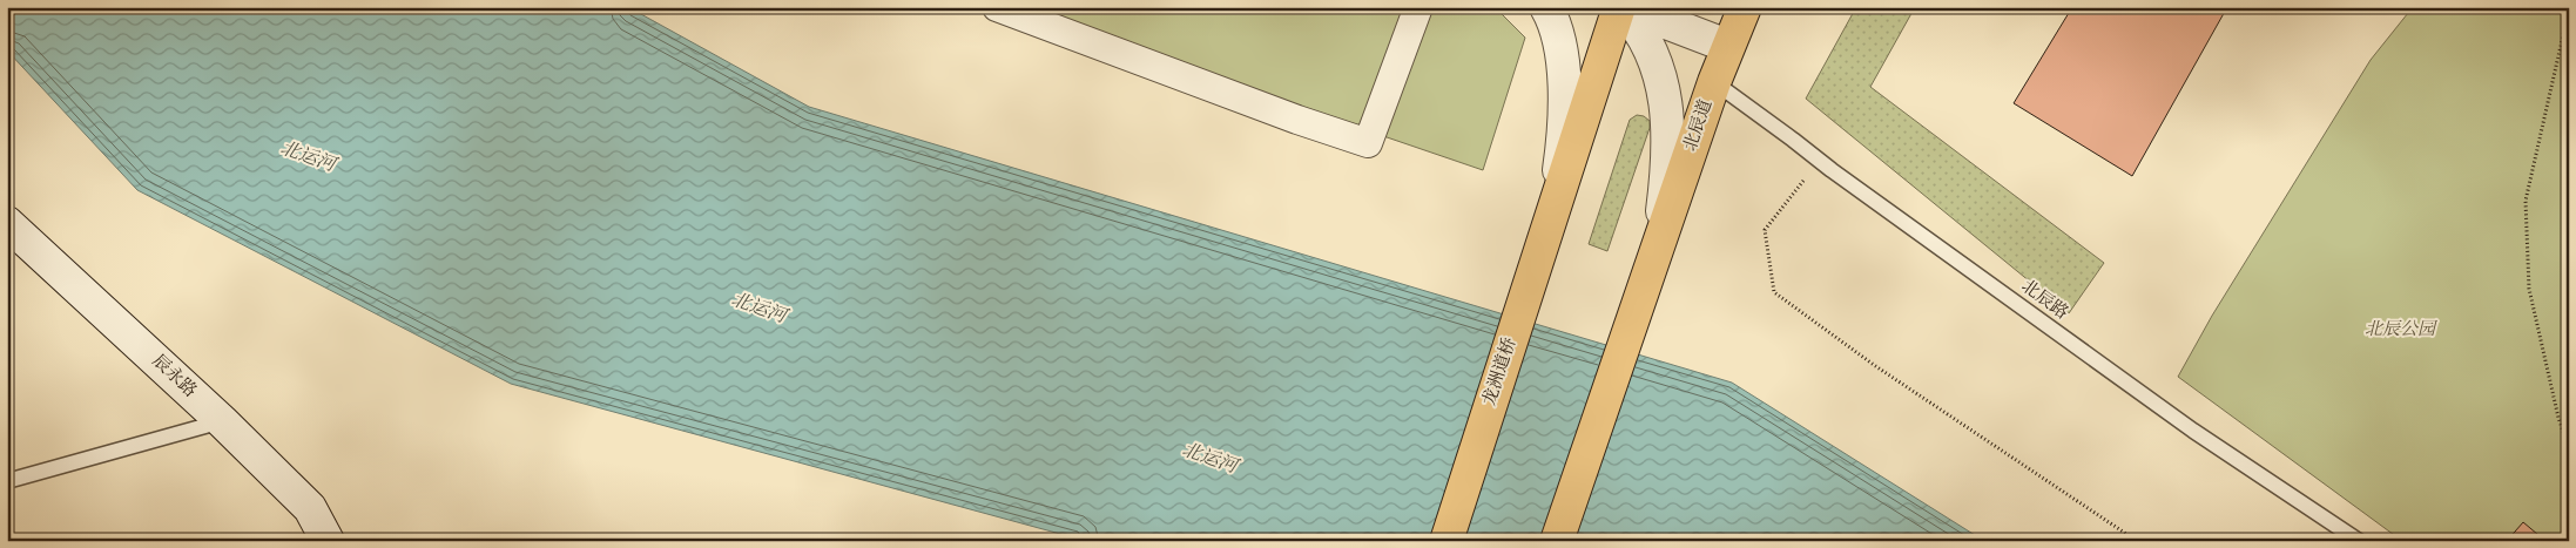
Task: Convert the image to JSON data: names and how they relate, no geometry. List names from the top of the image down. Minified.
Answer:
{"streets":{"main road":["北辰道","龙洲道桥"],"street":["辰永路"],"lane":["北辰路"]},"crossings":[["北辰道","北辰路"]],"water":["北运河"],"parks":["北辰公园"]}
